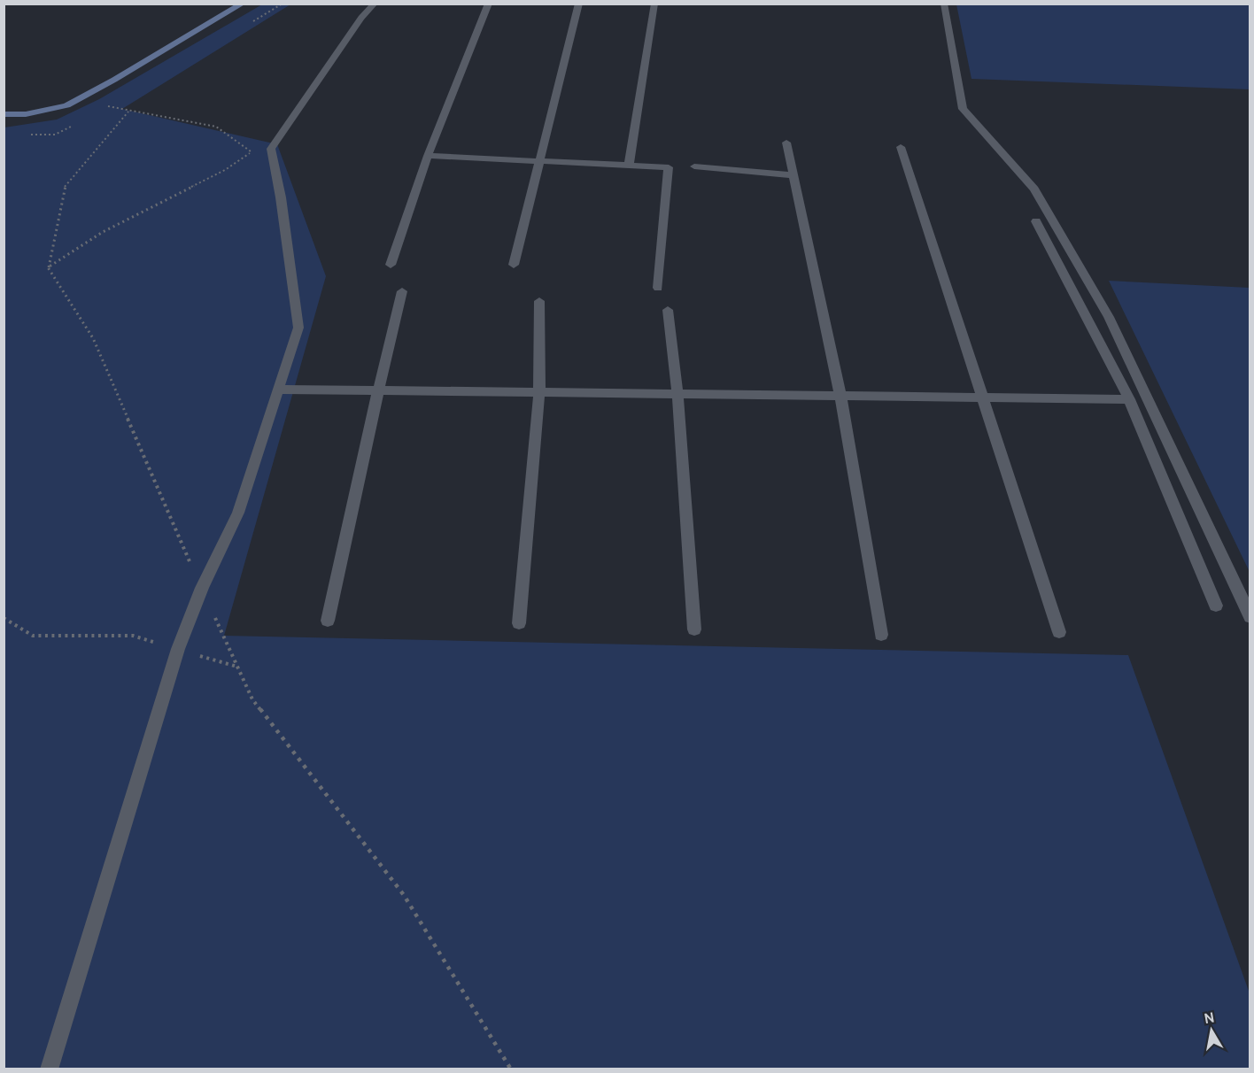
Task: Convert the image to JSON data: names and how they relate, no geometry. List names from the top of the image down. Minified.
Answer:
{"north":"top"}
